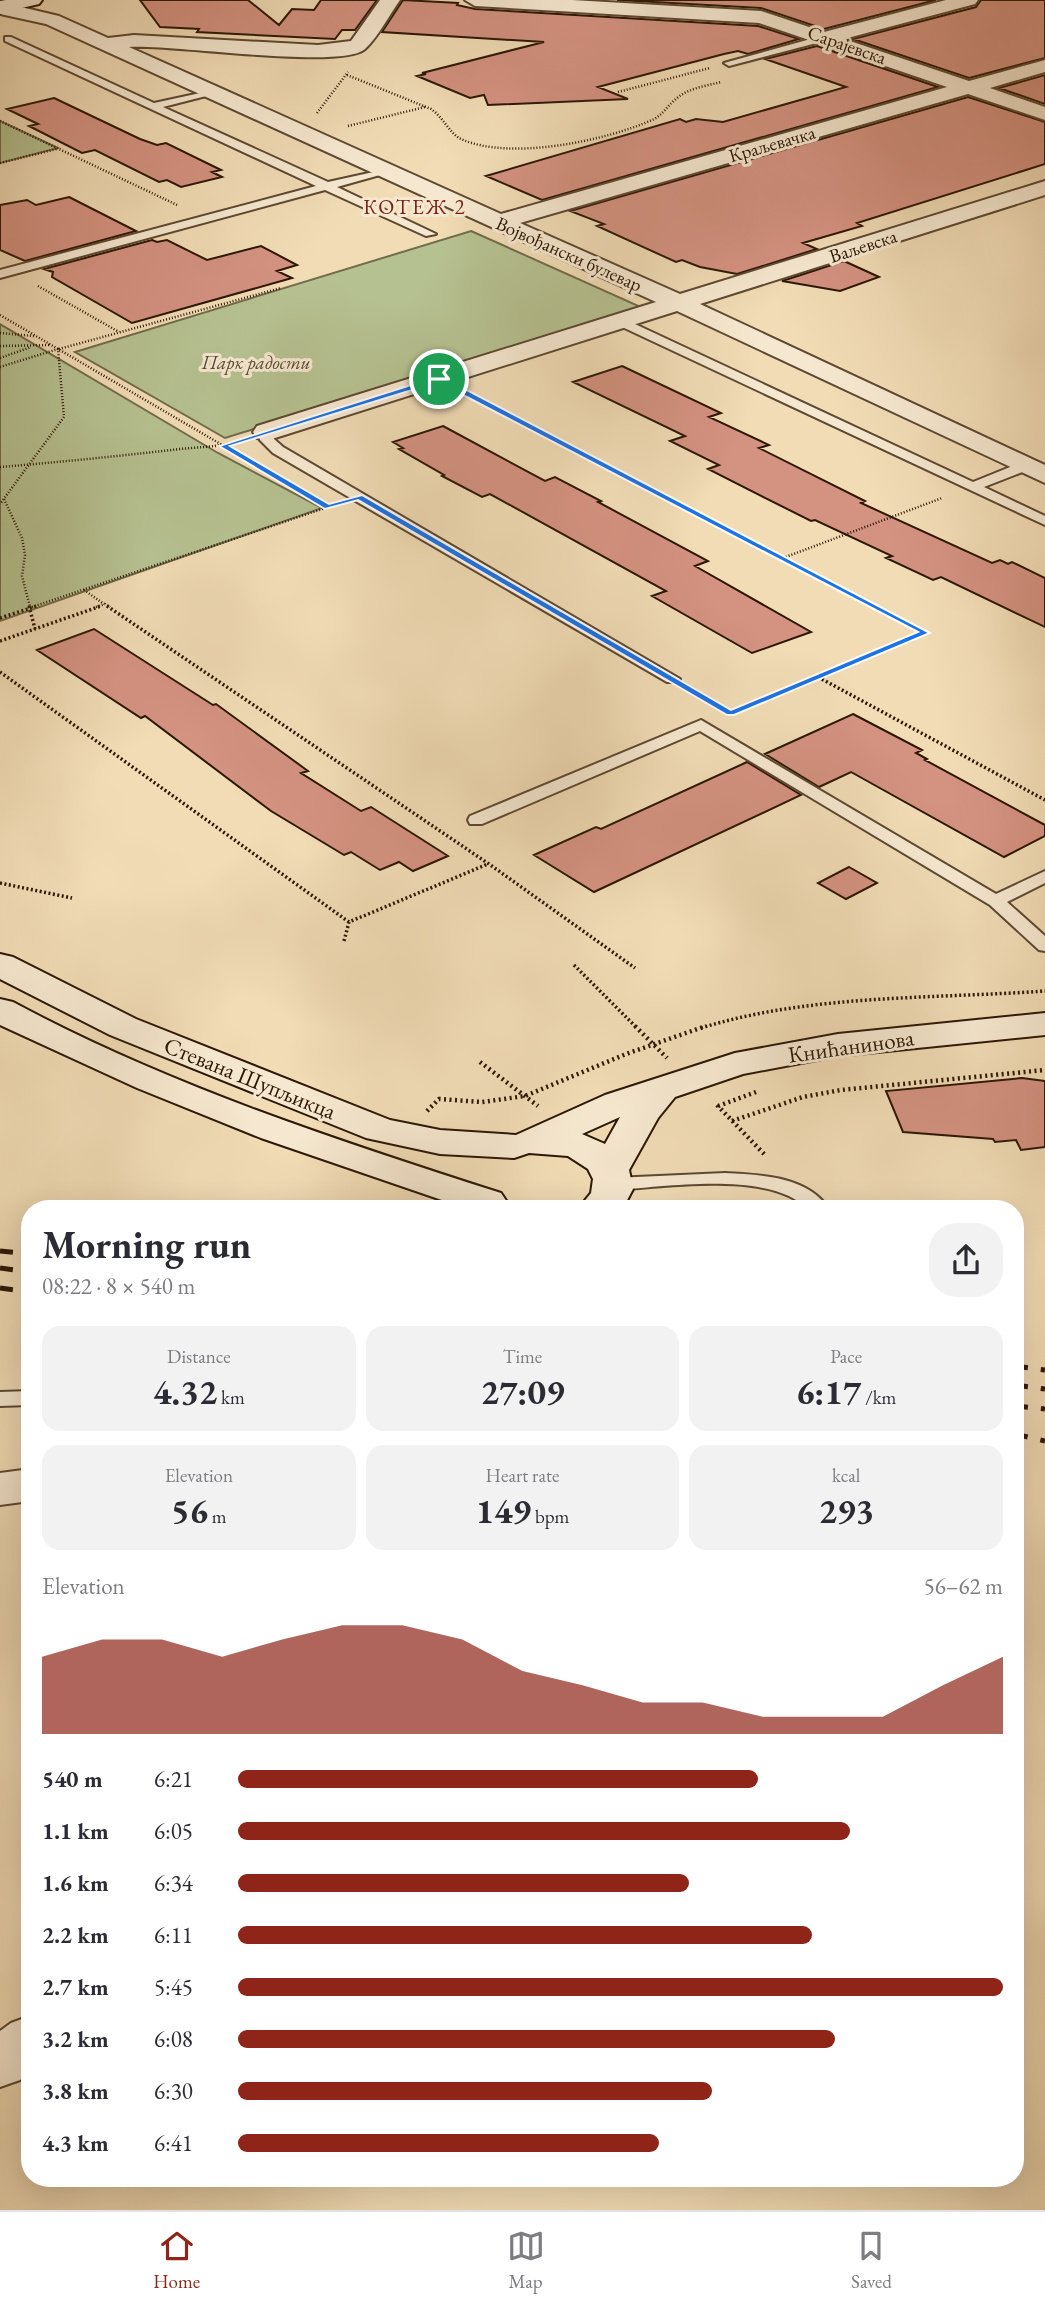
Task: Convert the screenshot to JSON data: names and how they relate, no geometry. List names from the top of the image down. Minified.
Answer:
{"streets":{"street":["Сарајевска","Краљевачка","Ваљевска","Војвођански булевар","Книћанинова","Стевана Шупљикца"]},"crossings":[["Сарајевска","Краљевачка"],["Краљевачка","Војвођански булевар"],["Ваљевска","Војвођански булевар"],["Книћанинова","Стевана Шупљикца"]],"districts":["КОТЕЖ 2"],"parks":["Парк радости"],"page":{"heading":["Morning run","08:22 · 8 × 540 m"],"stats":[["Distance","4.32 km"],["Time","27:09"],["Pace","6:17 /km"],["Elevation","56 m"],["Heart rate","149 bpm"],["kcal","293"]],"chart":["Elevation","56–62 m"],"list":[{"name":"540 m","note":"6:21"},{"name":"1.1 km","note":"6:05"},{"name":"1.6 km","note":"6:34"},{"name":"2.2 km","note":"6:11"},{"name":"2.7 km","note":"5:45"},{"name":"3.2 km","note":"6:08"},{"name":"3.8 km","note":"6:30"},{"name":"4.3 km","note":"6:41"}],"tabs":["Home","Map","Saved"]}}
